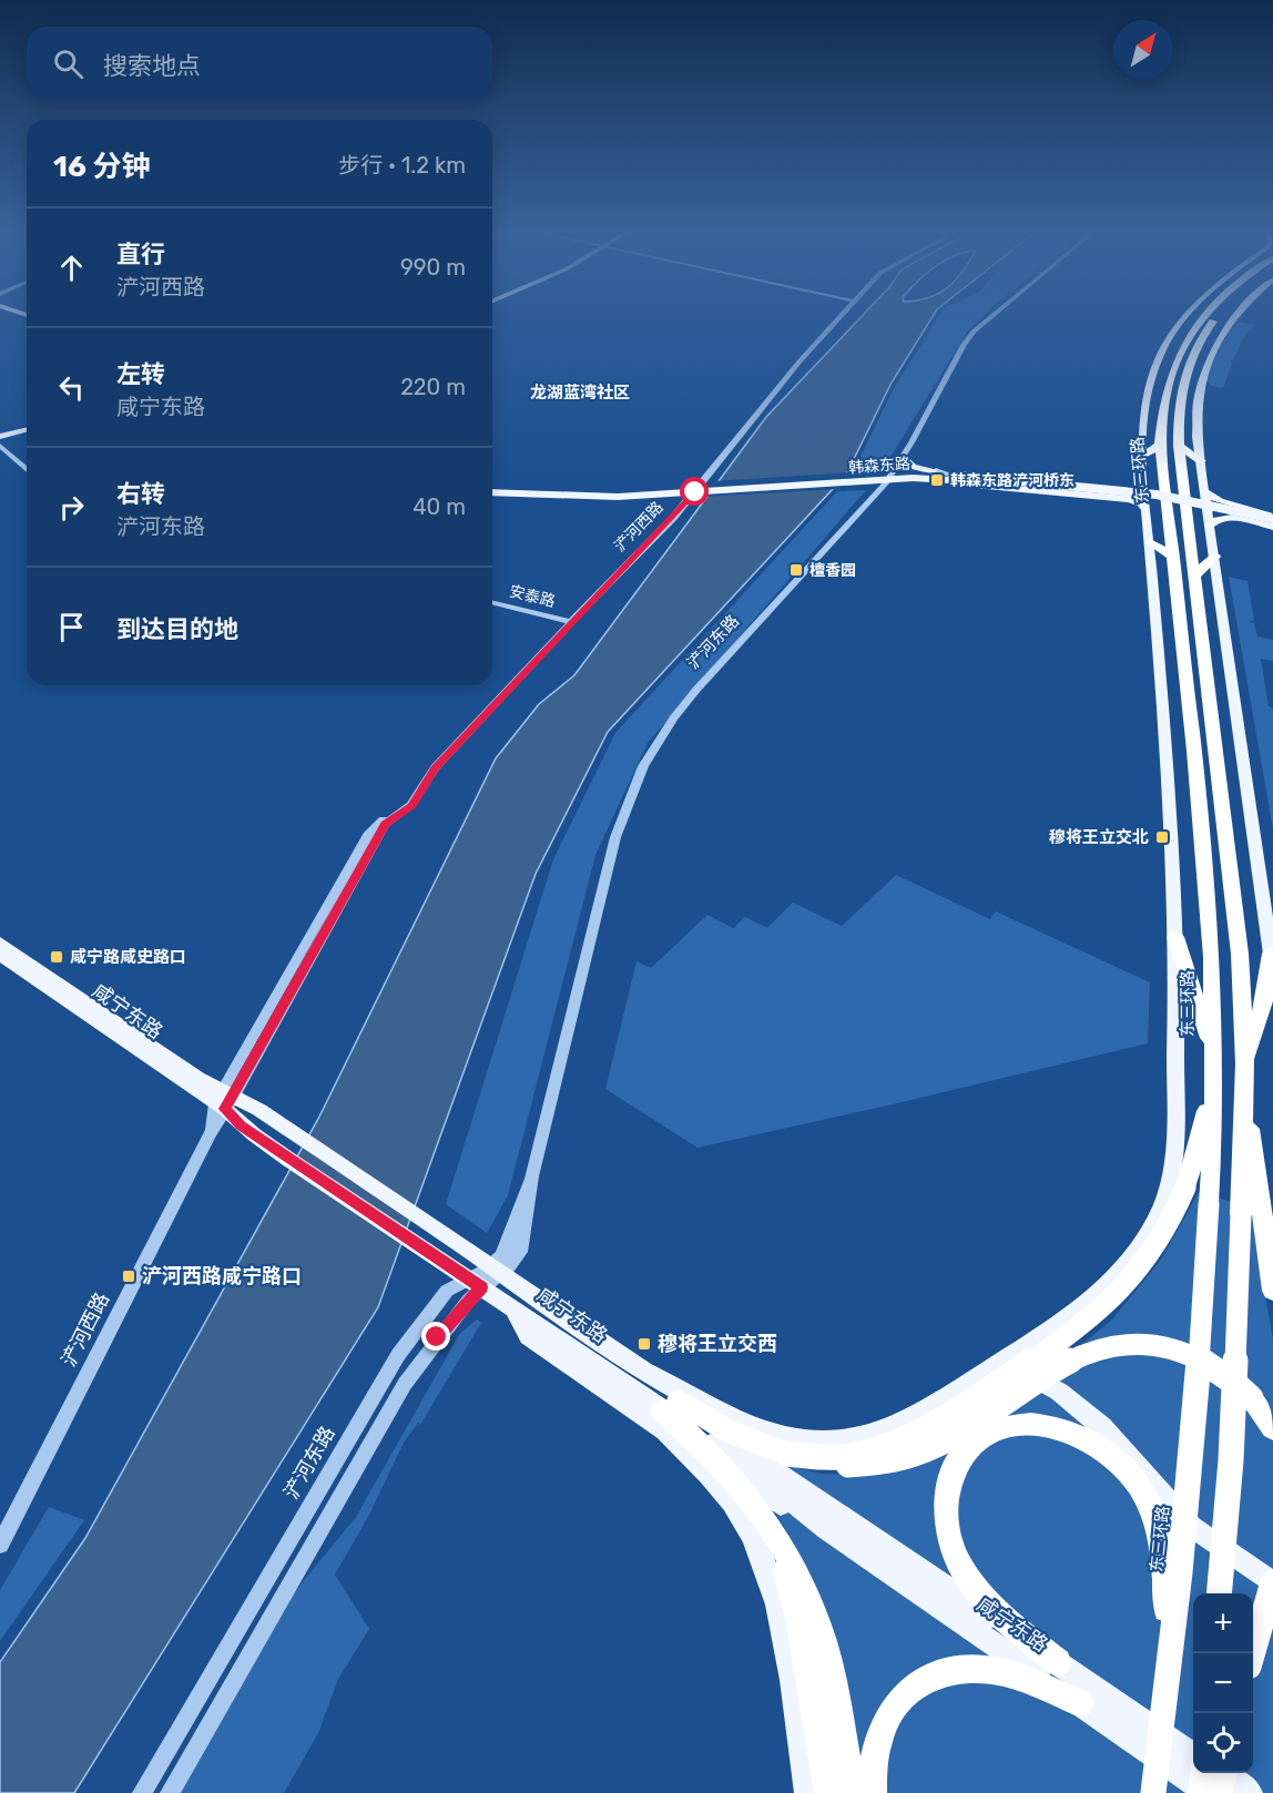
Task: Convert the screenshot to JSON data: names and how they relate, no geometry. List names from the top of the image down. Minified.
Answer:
{"streets":{"highway":["东三环路"],"main road":["韩森东路","咸宁东路"],"street":["浐河西路","安泰路","浐河东路"]},"crossings":[["韩森东路","浐河西路"],["韩森东路","浐河东路"],["浐河西路","安泰路"],["浐河西路","咸宁东路"],["浐河东路","咸宁东路"]],"districts":["龙湖蓝湾社区"],"places":{"transit":["韩森东路浐河桥东","檀香园","穆将王立交北","咸宁路咸史路口","浐河西路咸宁路口","穆将王立交西"]},"north":"top right","page":{"search":"搜索地点","heading":["16 分钟","步行 · 1.2 km"],"list":[["直行","浐河西路","990 m"],["左转","咸宁东路","220 m"],["右转","浐河东路","40 m"],"到达目的地"],"map_buttons":["+","−"]}}
